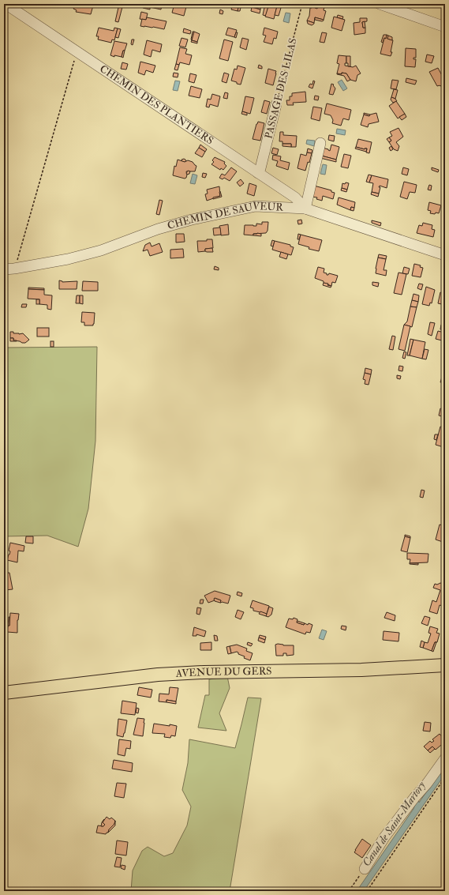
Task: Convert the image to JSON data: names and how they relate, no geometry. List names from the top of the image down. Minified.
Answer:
{"streets":{"main road":["AVENUE DU GERS"],"street":["PASSAGE DES LILAS","CHEMIN DES PLANTIERS","CHEMIN DE SAUVEUR"]},"crossings":[["PASSAGE DES LILAS","CHEMIN DES PLANTIERS"],["CHEMIN DES PLANTIERS","CHEMIN DE SAUVEUR"]],"water":["Canal de Saint-Martory"]}
